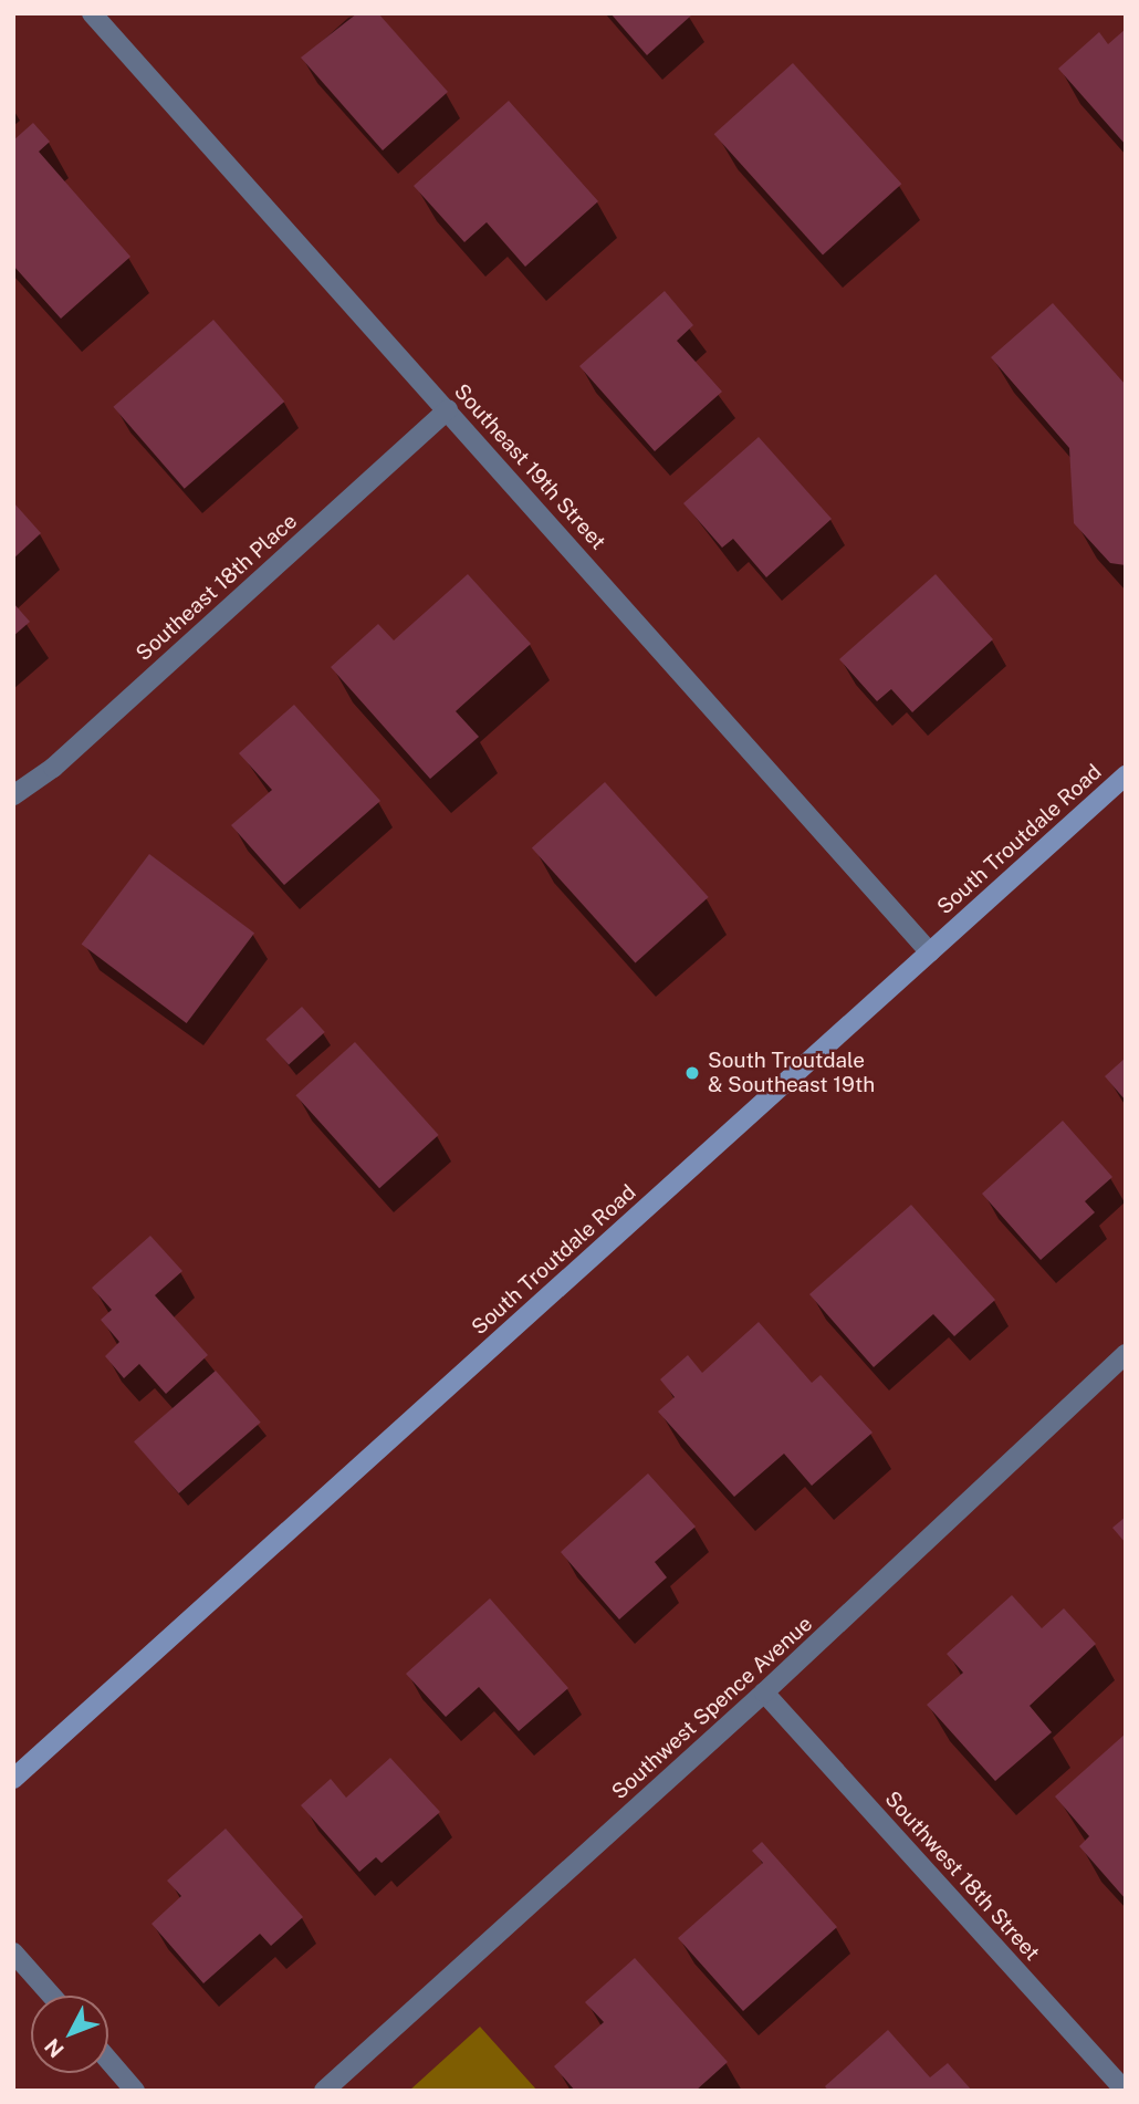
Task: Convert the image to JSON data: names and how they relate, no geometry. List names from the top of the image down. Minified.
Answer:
{"streets":{"main road":["South Troutdale Road"],"street":["Southeast 19th Street","Southeast 18th Place","Southwest Spence Avenue","Southwest 18th Street"]},"crossings":[["Southeast 19th Street","Southeast 18th Place"],["Southeast 19th Street","South Troutdale Road"],["Southwest Spence Avenue","Southwest 18th Street"]],"places":["South Troutdale & Southeast 19th"],"north":"bottom left"}
